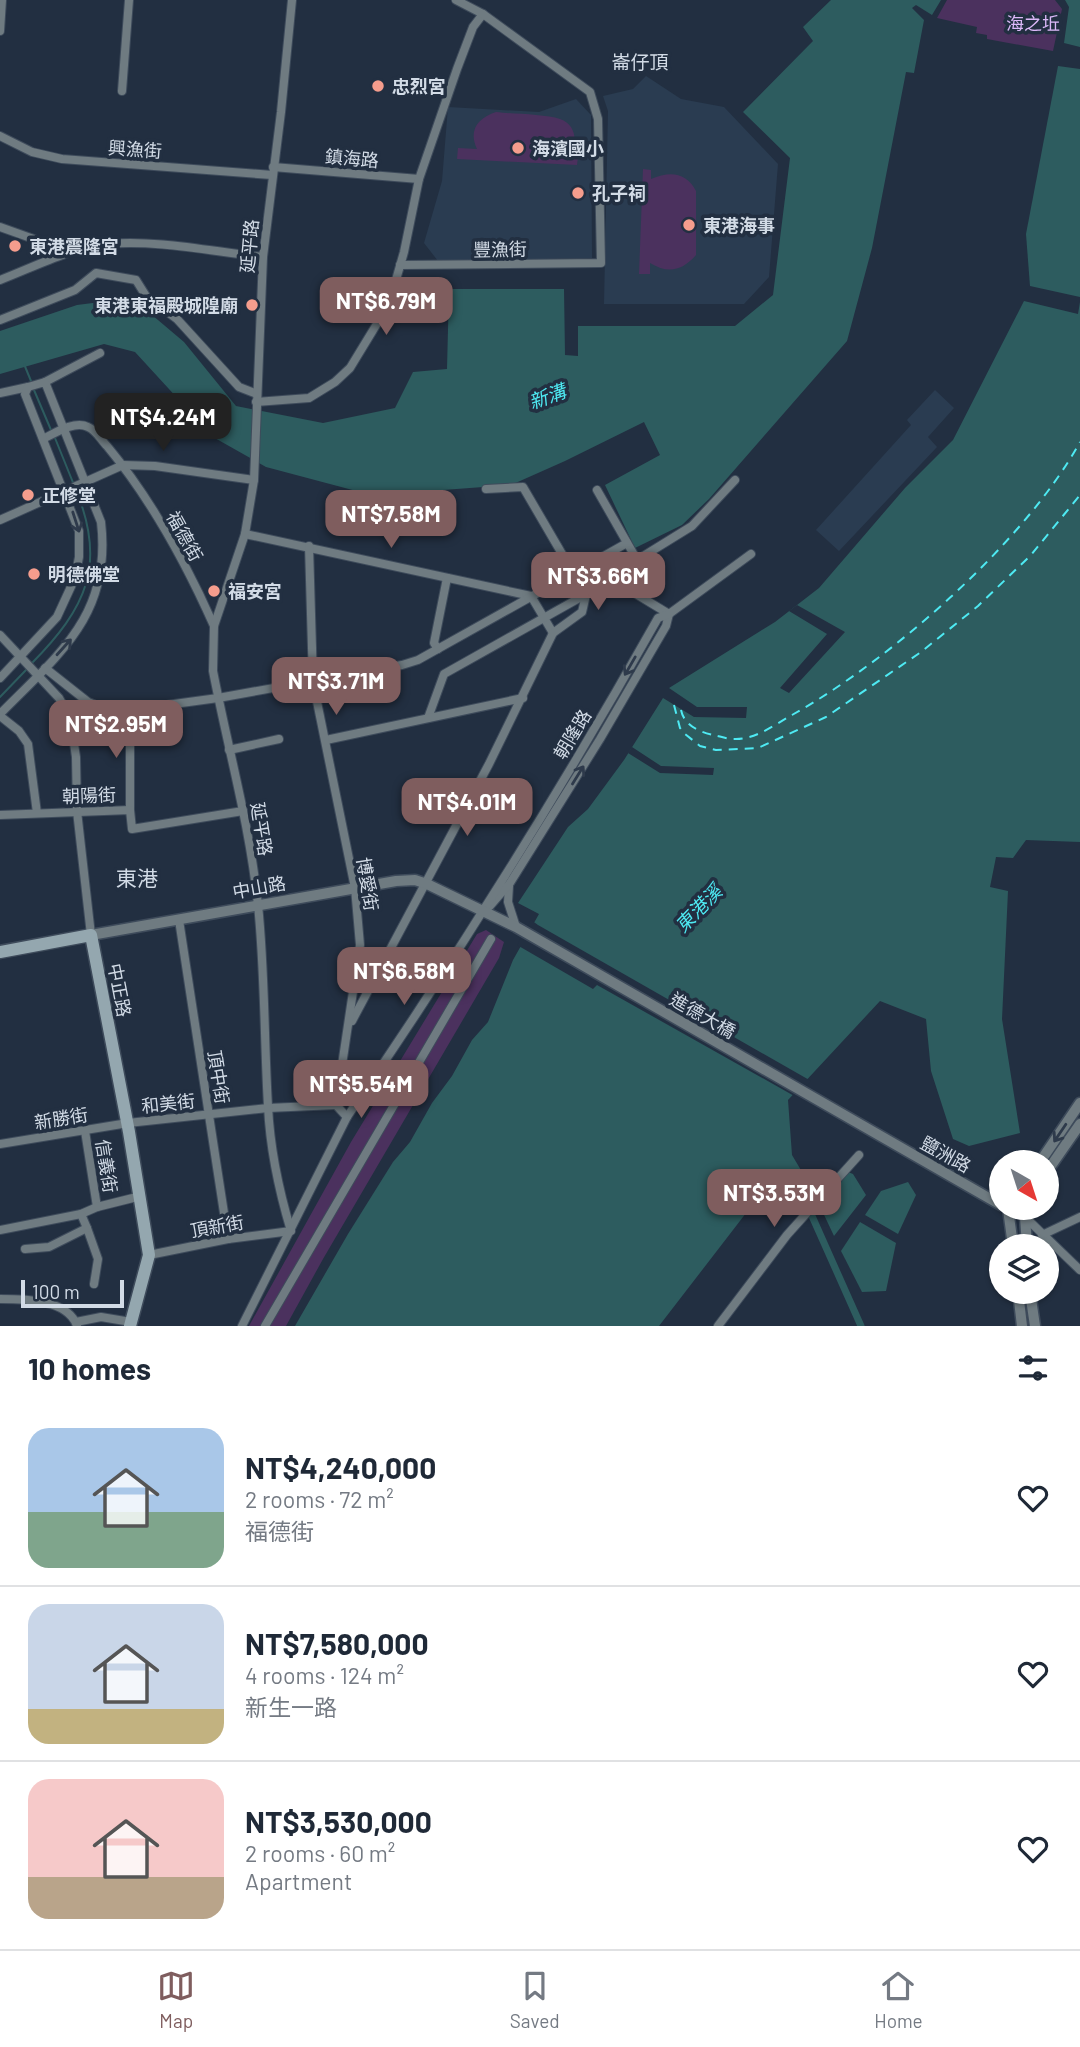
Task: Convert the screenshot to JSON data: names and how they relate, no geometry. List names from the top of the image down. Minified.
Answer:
{"streets":{"main road":["中山路","中正路"],"street":["興漁街","鎮海路","延平路","豐漁街","福德街","朝隆路","朝陽街","博愛街","進德大橋","頂中街","和美街","新勝街","鹽洲路","信義街","頂新街"]},"crossings":[["興漁街","鎮海路"],["興漁街","延平路"],["鎮海路","延平路"],["延平路","福德街"],["延平路","朝陽街"],["延平路","中山路"],["延平路","和美街"],["延平路","頂新街"],["朝隆路","中山路"],["朝陽街","中正路"],["博愛街","中山路"],["博愛街","和美街"],["中山路","中正路"],["中山路","進德大橋"],["中山路","頂中街"],["中正路","和美街"],["中正路","新勝街"],["中正路","頂新街"],["進德大橋","鹽洲路"],["頂中街","和美街"],["頂中街","頂新街"],["和美街","新勝街"],["新勝街","信義街"]],"districts":["崙仔頂","東港"],"water":["新溝","東港溪"],"parks":["海之坵"],"places":["忠烈宮","海濱國小","孔子祠","東港海事","東港震隆宮","東港東福殿城隍廟","正修堂","明德佛堂","福安宮"],"scale_bar":"100 m","north":"bottom right","page":{"price":["NT$6.79M","NT$4.24M","NT$7.58M","NT$3.66M","NT$3.71M","NT$2.95M","NT$4.01M","NT$6.58M","NT$5.54M","NT$3.53M"],"scale":"100 m","heading":"10 homes","list":[{"name":"NT$4,240,000","note":"2 rooms · 72 m² · 福德街"},{"name":"NT$7,580,000","note":"4 rooms · 124 m² · 新生一路"},{"name":"NT$3,530,000","note":"2 rooms · 60 m² · Apartment"}],"tabs":["Map","Saved","Home"]}}
